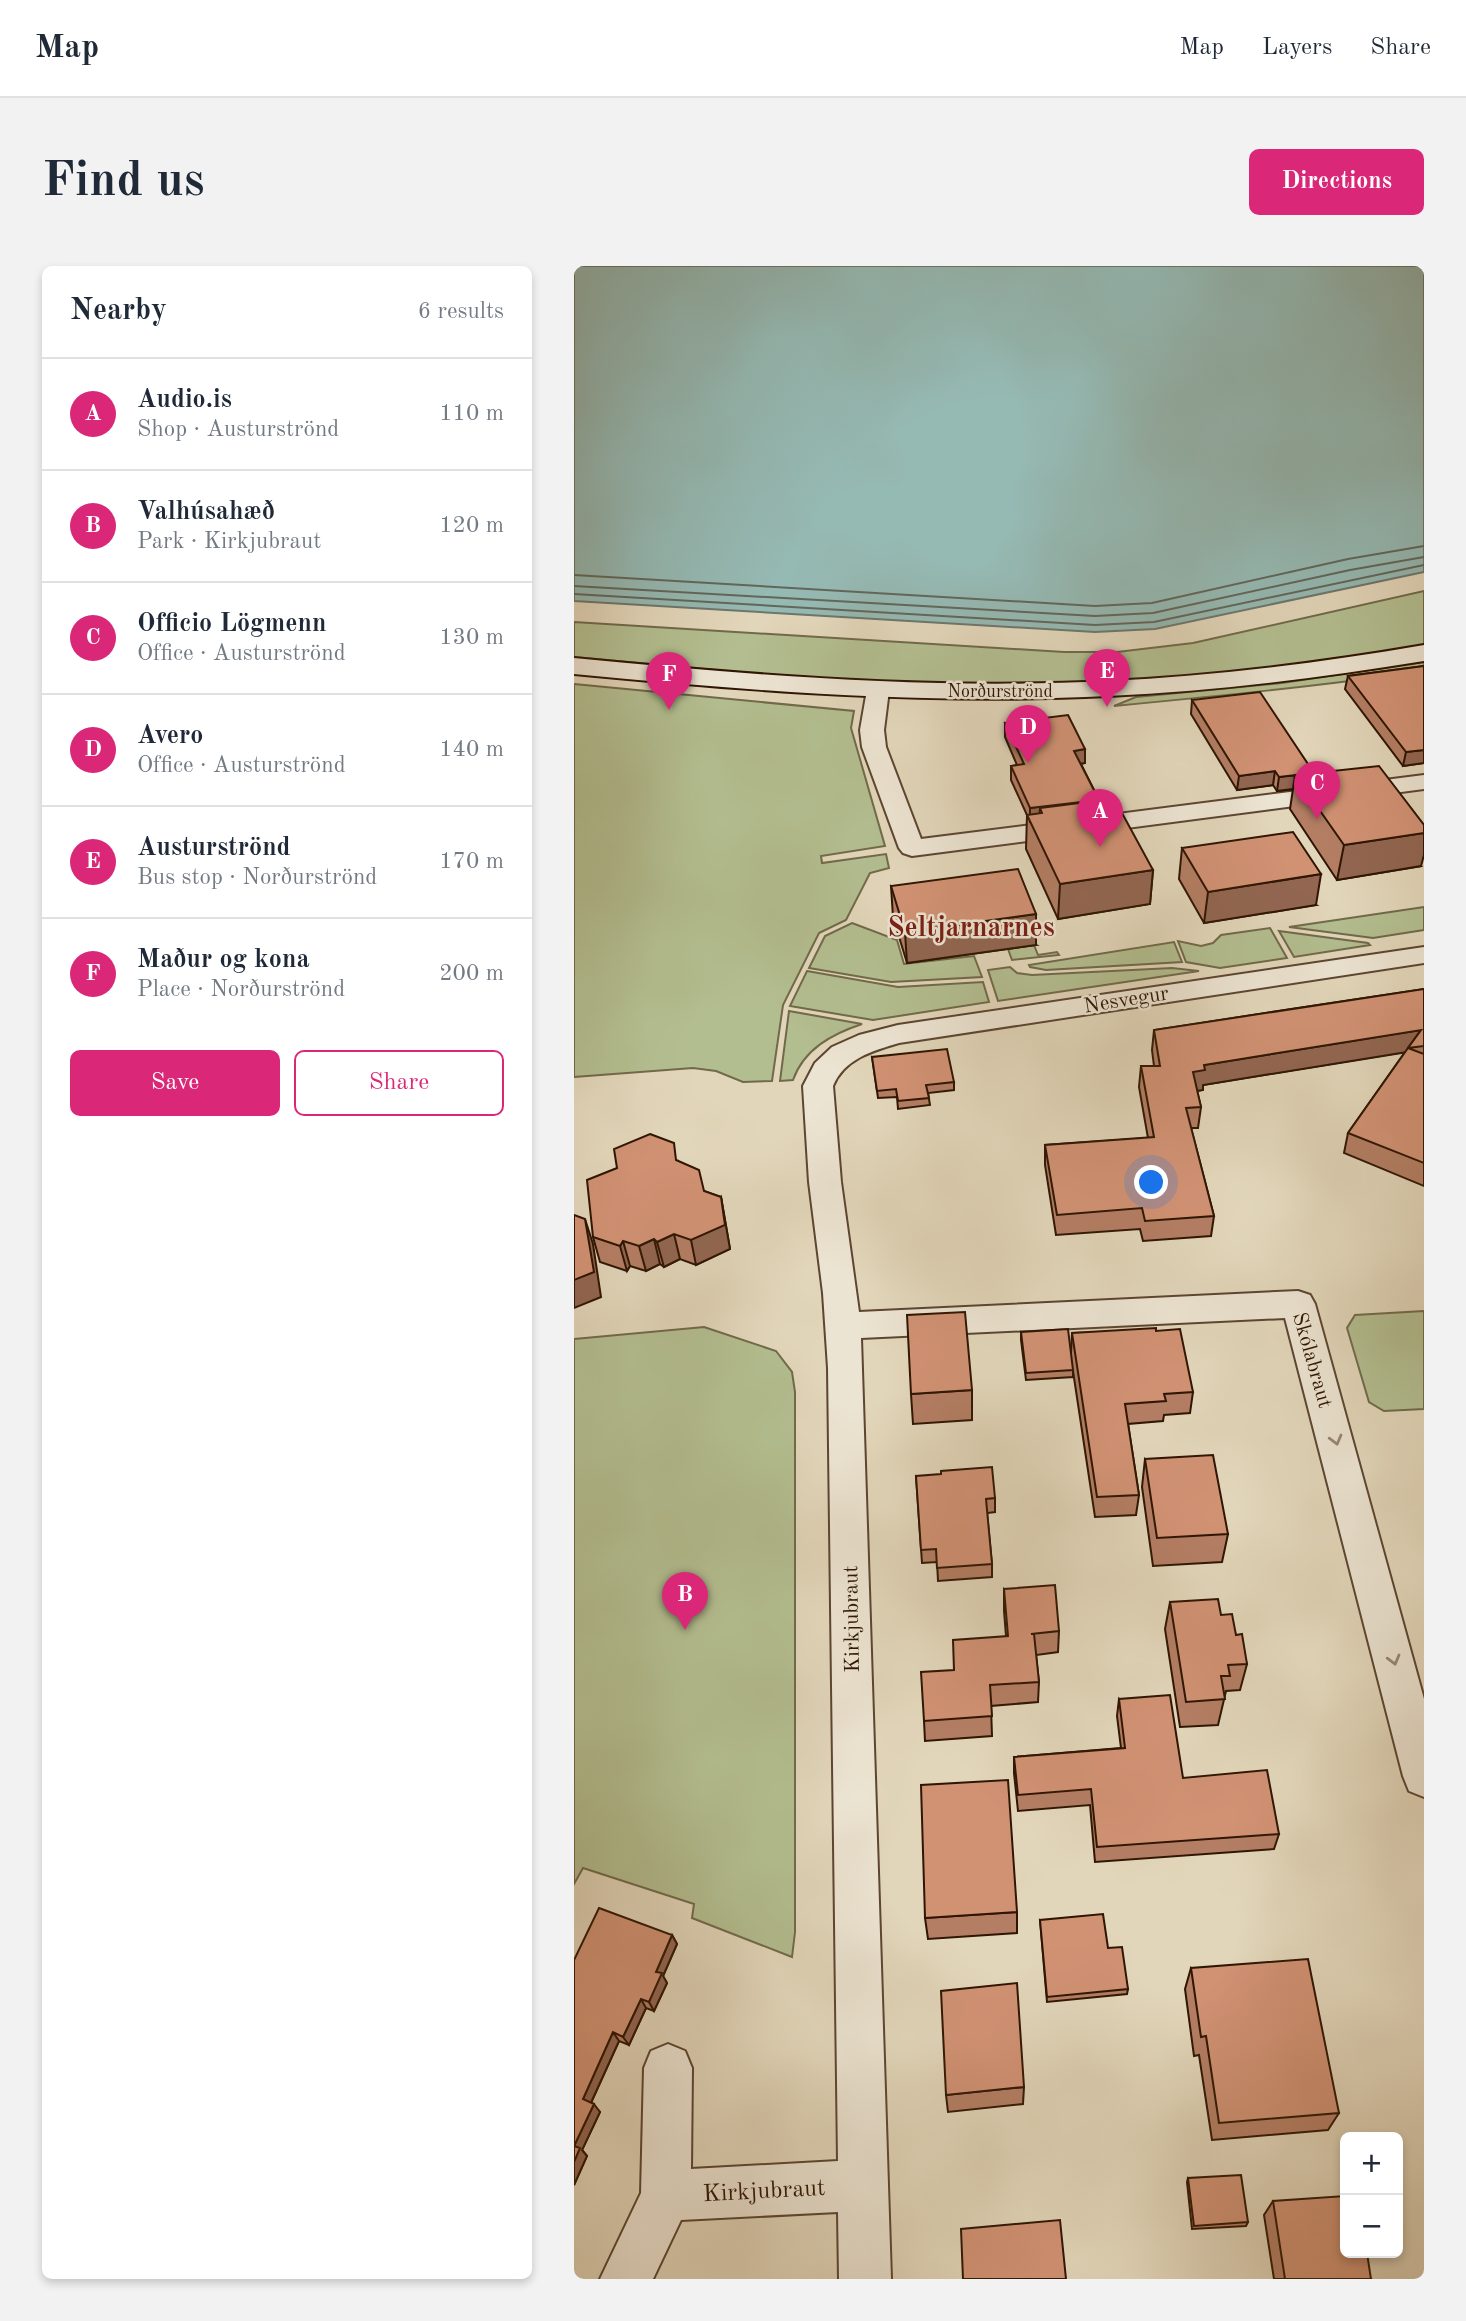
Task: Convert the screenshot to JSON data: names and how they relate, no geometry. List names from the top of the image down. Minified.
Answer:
{"streets":{"street":["Norðurströnd","Nesvegur","Skólabraut","Kirkjubraut"]},"crossings":[["Nesvegur","Kirkjubraut"],["Skólabraut","Kirkjubraut"]],"districts":["Seltjarnarnes"],"page":{"header":"Map","nav":["Map","Layers","Share"],"buttons":["Directions",["Save","Share"]],"title":"Find us","heading":["Nearby","6 results"],"list":[{"mark":"A","name":"Audio.is","note":"Shop · Austurströnd","value":"110 m"},{"mark":"B","name":"Valhúsahæð","note":"Park · Kirkjubraut","value":"120 m"},{"mark":"C","name":"Officio Lögmenn","note":"Office · Austurströnd","value":"130 m"},{"mark":"D","name":"Avero","note":"Office · Austurströnd","value":"140 m"},{"mark":"E","name":"Austurströnd","note":"Bus stop · Norðurströnd","value":"170 m"},{"mark":"F","name":"Maður og kona","note":"Place · Norðurströnd","value":"200 m"}],"pins":["E","F","D","C","A","B"],"map_buttons":["+","−"]}}
